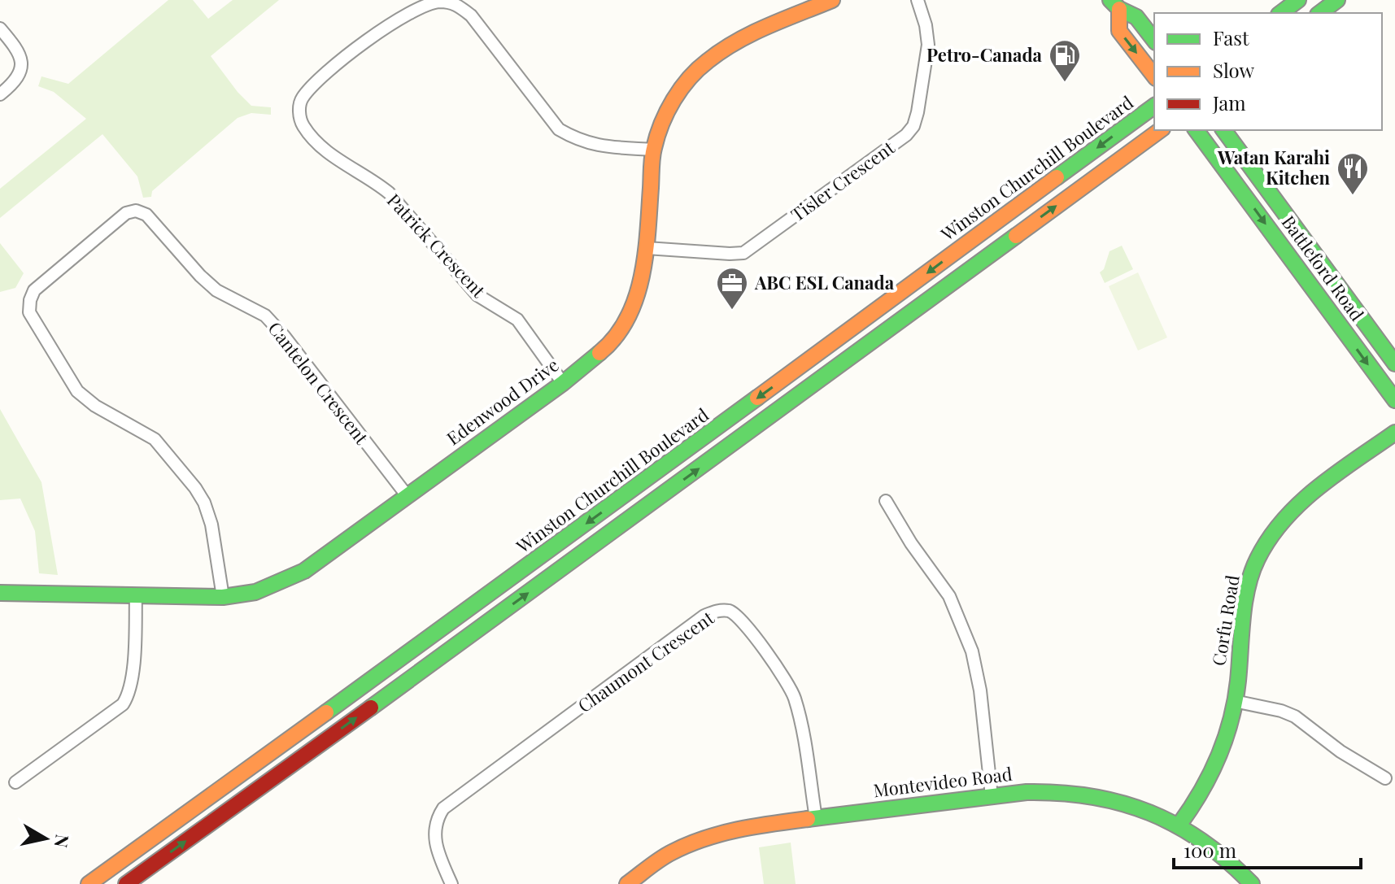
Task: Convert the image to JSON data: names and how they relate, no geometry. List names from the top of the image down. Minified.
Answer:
{"streets":{"street":["Winston Churchill Boulevard","Tisler Crescent","Patrick Crescent","Battleford Road","Cantelon Crescent","Edenwood Drive","Corfu Road","Chaumont Crescent","Montevideo Road"]},"crossings":[["Tisler Crescent","Edenwood Drive"],["Patrick Crescent","Edenwood Drive"],["Cantelon Crescent","Edenwood Drive"],["Corfu Road","Montevideo Road"],["Chaumont Crescent","Montevideo Road"]],"places":{"fuel station":["Petro-Canada"],"restaurant":["Watan Karahi Kitchen"],"office":["ABC ESL Canada"]},"legend":["Fast","Slow","Jam"],"scale_bar":"100 m","north":"right"}
